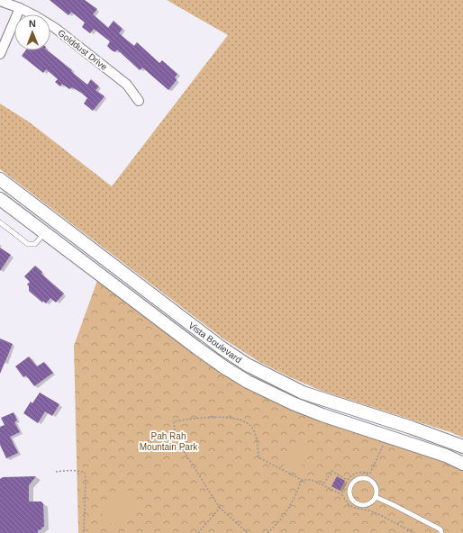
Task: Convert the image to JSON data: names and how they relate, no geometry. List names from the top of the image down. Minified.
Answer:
{"streets":{"main road":["Vista Boulevard"],"street":["Golddust Drive"]},"parks":["Pah Rah Mountain Park"],"north":"top"}
